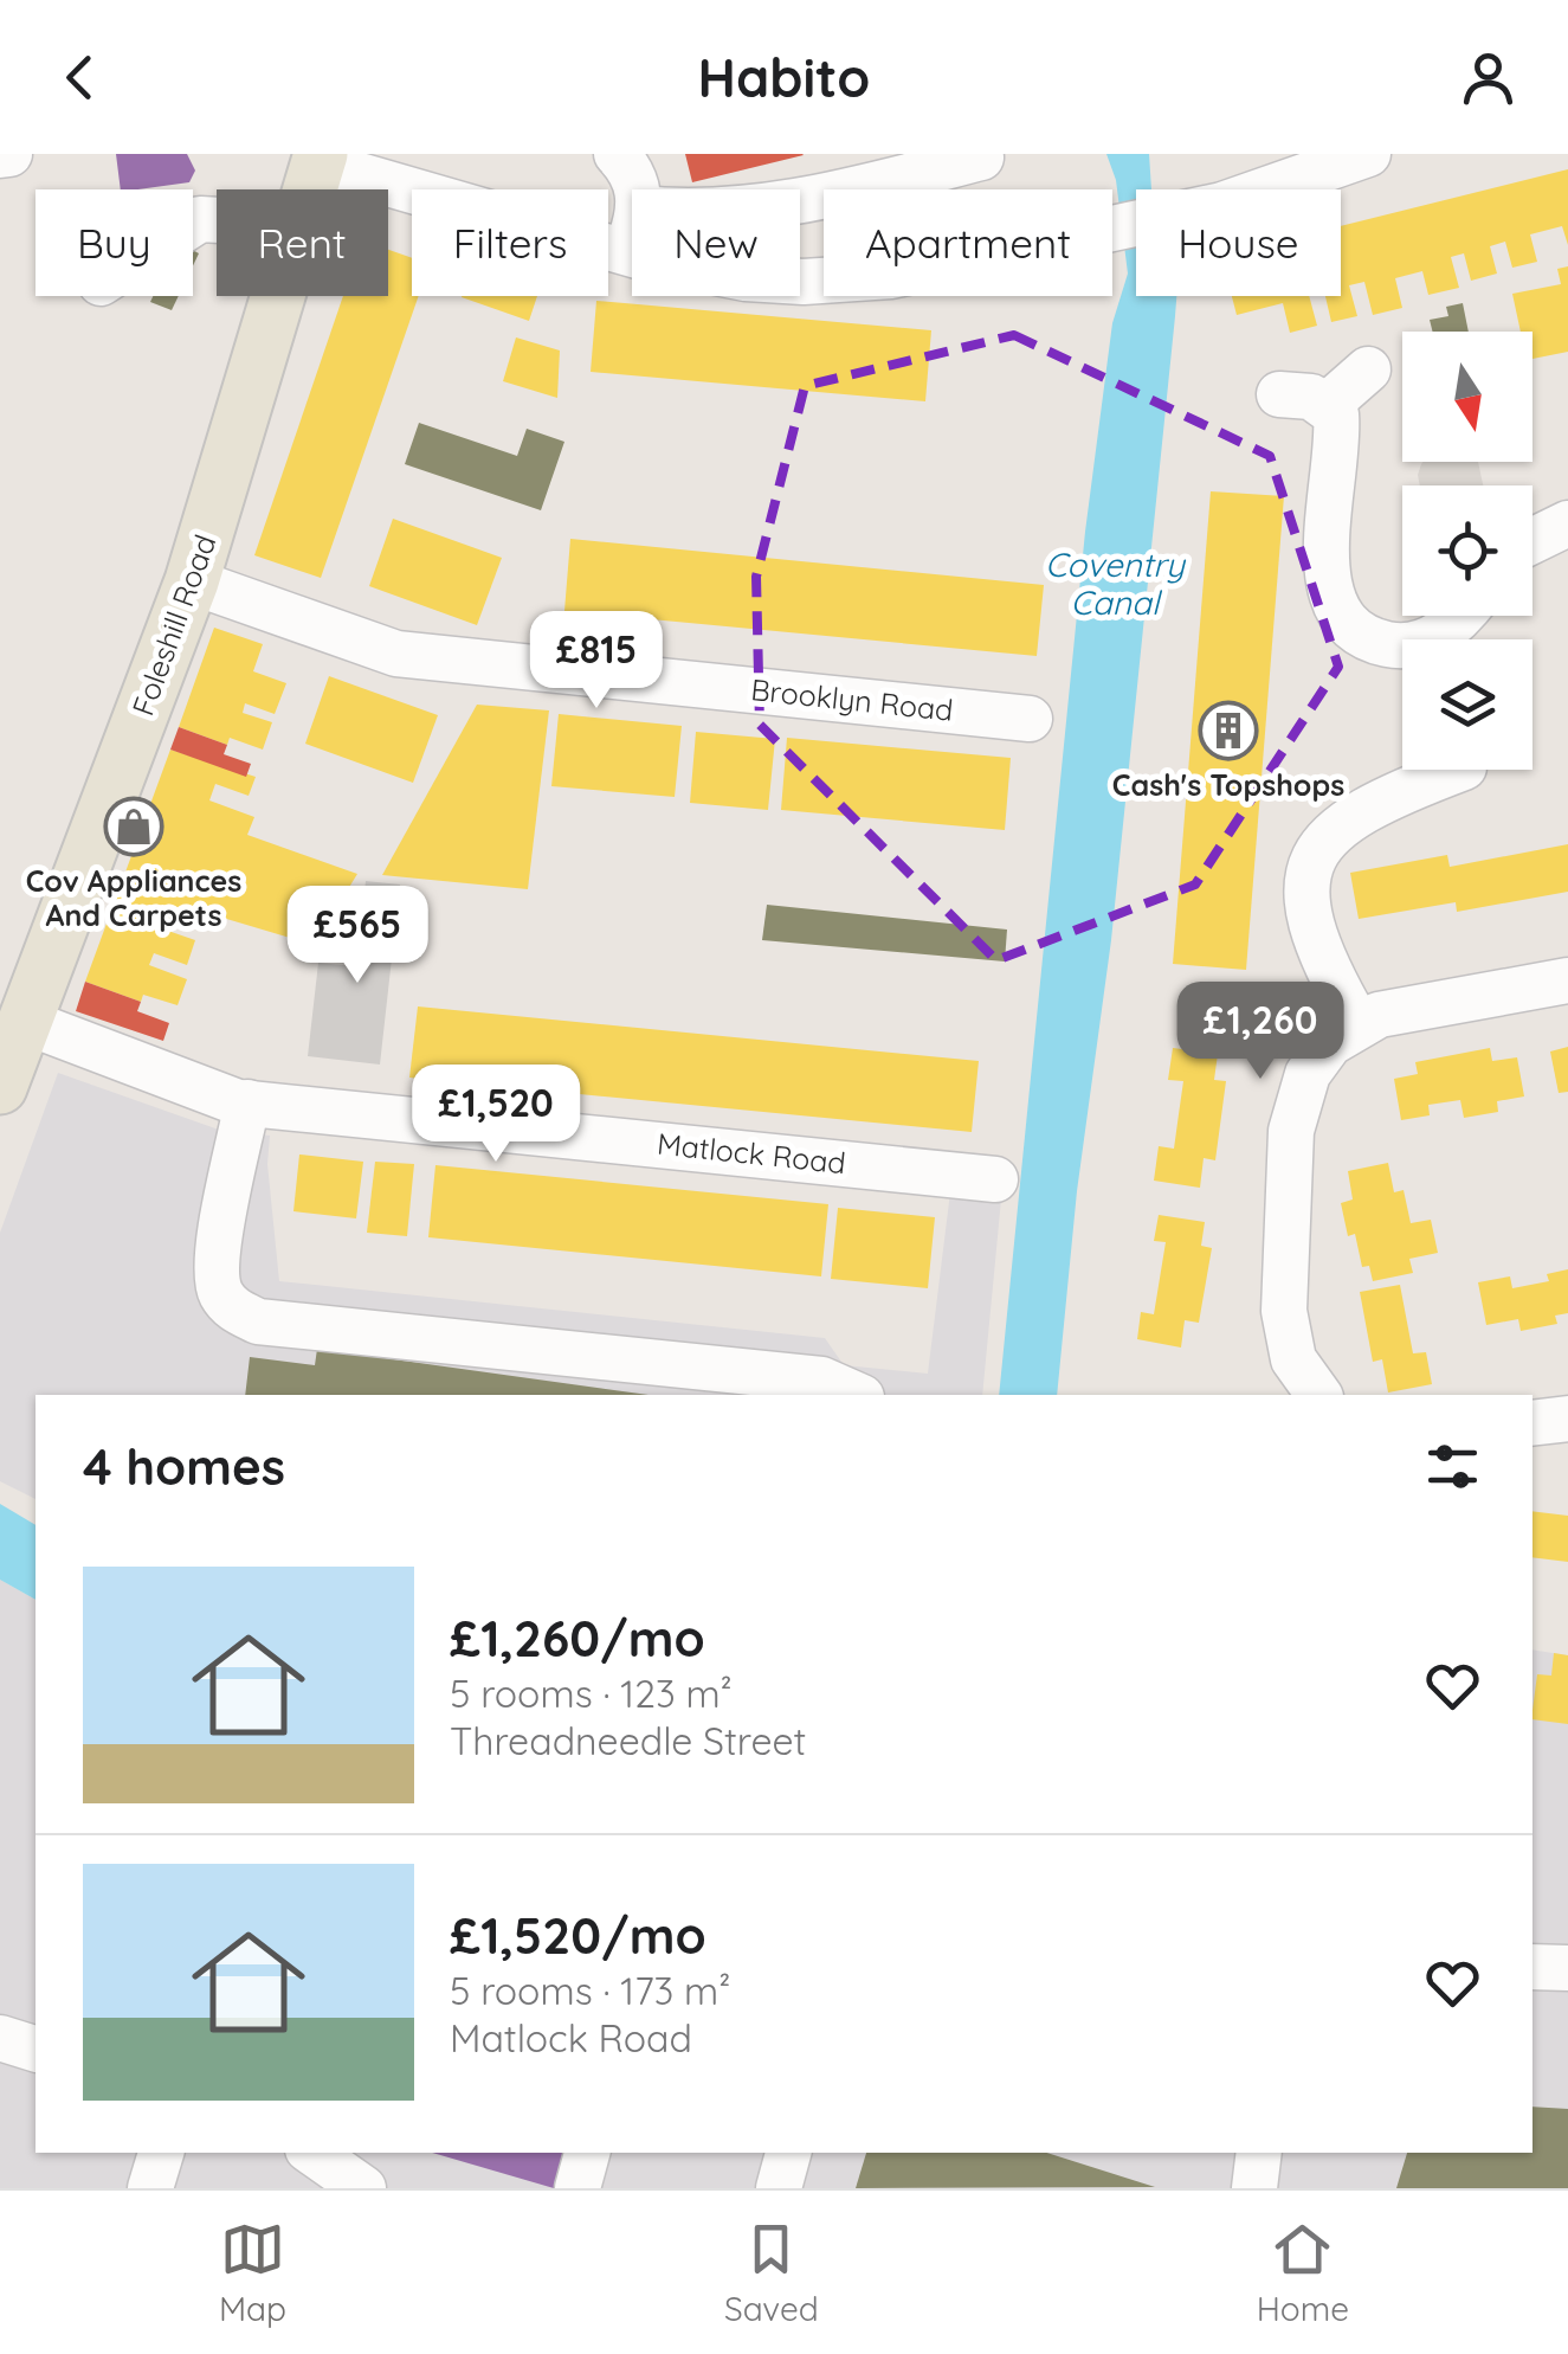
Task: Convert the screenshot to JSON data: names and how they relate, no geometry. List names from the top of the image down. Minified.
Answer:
{"streets":{"main road":["Foleshill Road"],"street":["Brooklyn Road","Matlock Road"]},"crossings":[["Foleshill Road","Brooklyn Road"],["Foleshill Road","Matlock Road"]],"water":["Coventry Canal"],"places":{"building":["Cash's Topshops"],"shop":["Cov Appliances And Carpets"]},"north":"bottom","page":{"header":"Habito","chip":["Buy","Rent","Filters","New","Apartment","House"],"price":["£815","£565","£1,260","£1,520"],"heading":"4 homes","list":[{"name":"£1,260/mo","note":"5 rooms · 123 m² · Threadneedle Street"},{"name":"£1,520/mo","note":"5 rooms · 173 m² · Matlock Road"}],"tabs":["Map","Saved","Home"]}}
